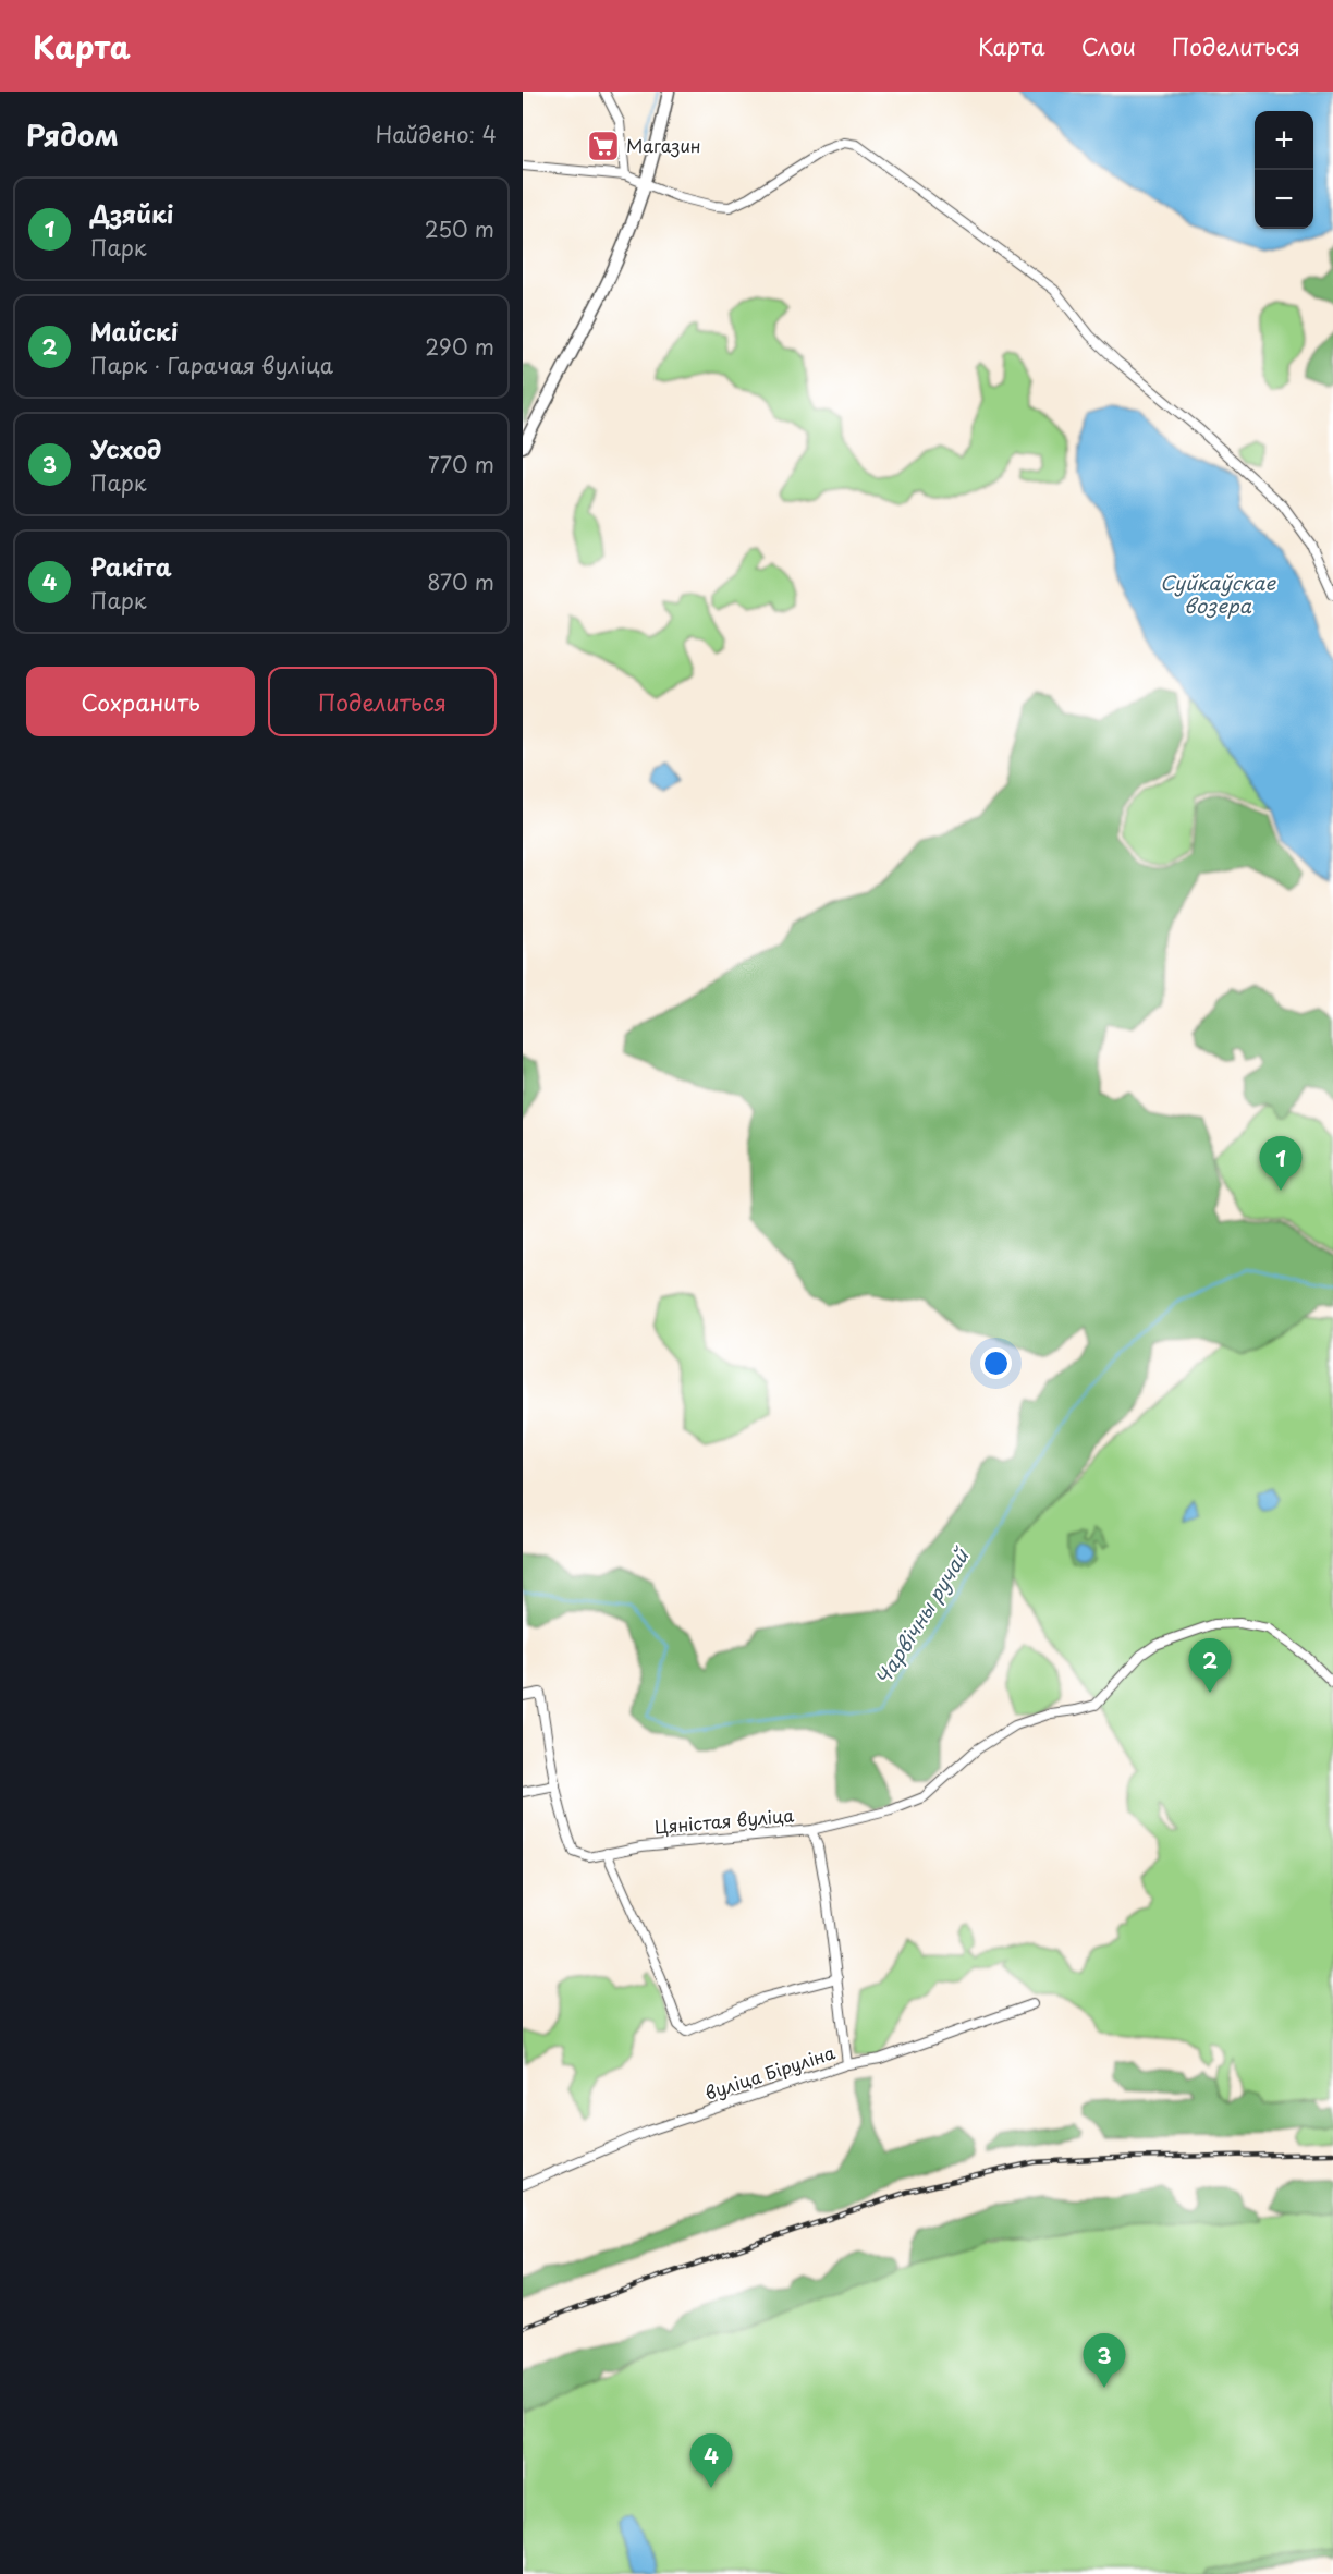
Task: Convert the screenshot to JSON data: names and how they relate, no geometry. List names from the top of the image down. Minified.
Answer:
{"streets":{"street":["Цяністая вуліца","вуліца Біруліна"]},"crossings":[["Цяністая вуліца","вуліца Біруліна"]],"water":["Суйкаўскае возера","Чарвічны ручай"],"places":{"supermarket":["Магазин"]},"page":{"header":"Карта","nav":["Карта","Слои","Поделиться"],"heading":["Рядом","Найдено: 4"],"map_buttons":["+","−"],"list":[{"mark":"1","name":"Дзяйкі","note":"Парк","value":"250 m"},{"mark":"2","name":"Майскі","note":"Парк · Гарачая вуліца","value":"290 m"},{"mark":"3","name":"Усход","note":"Парк","value":"770 m"},{"mark":"4","name":"Ракіта","note":"Парк","value":"870 m"}],"buttons":["Сохранить","Поделиться"],"pins":["1","2","3","4"]}}
